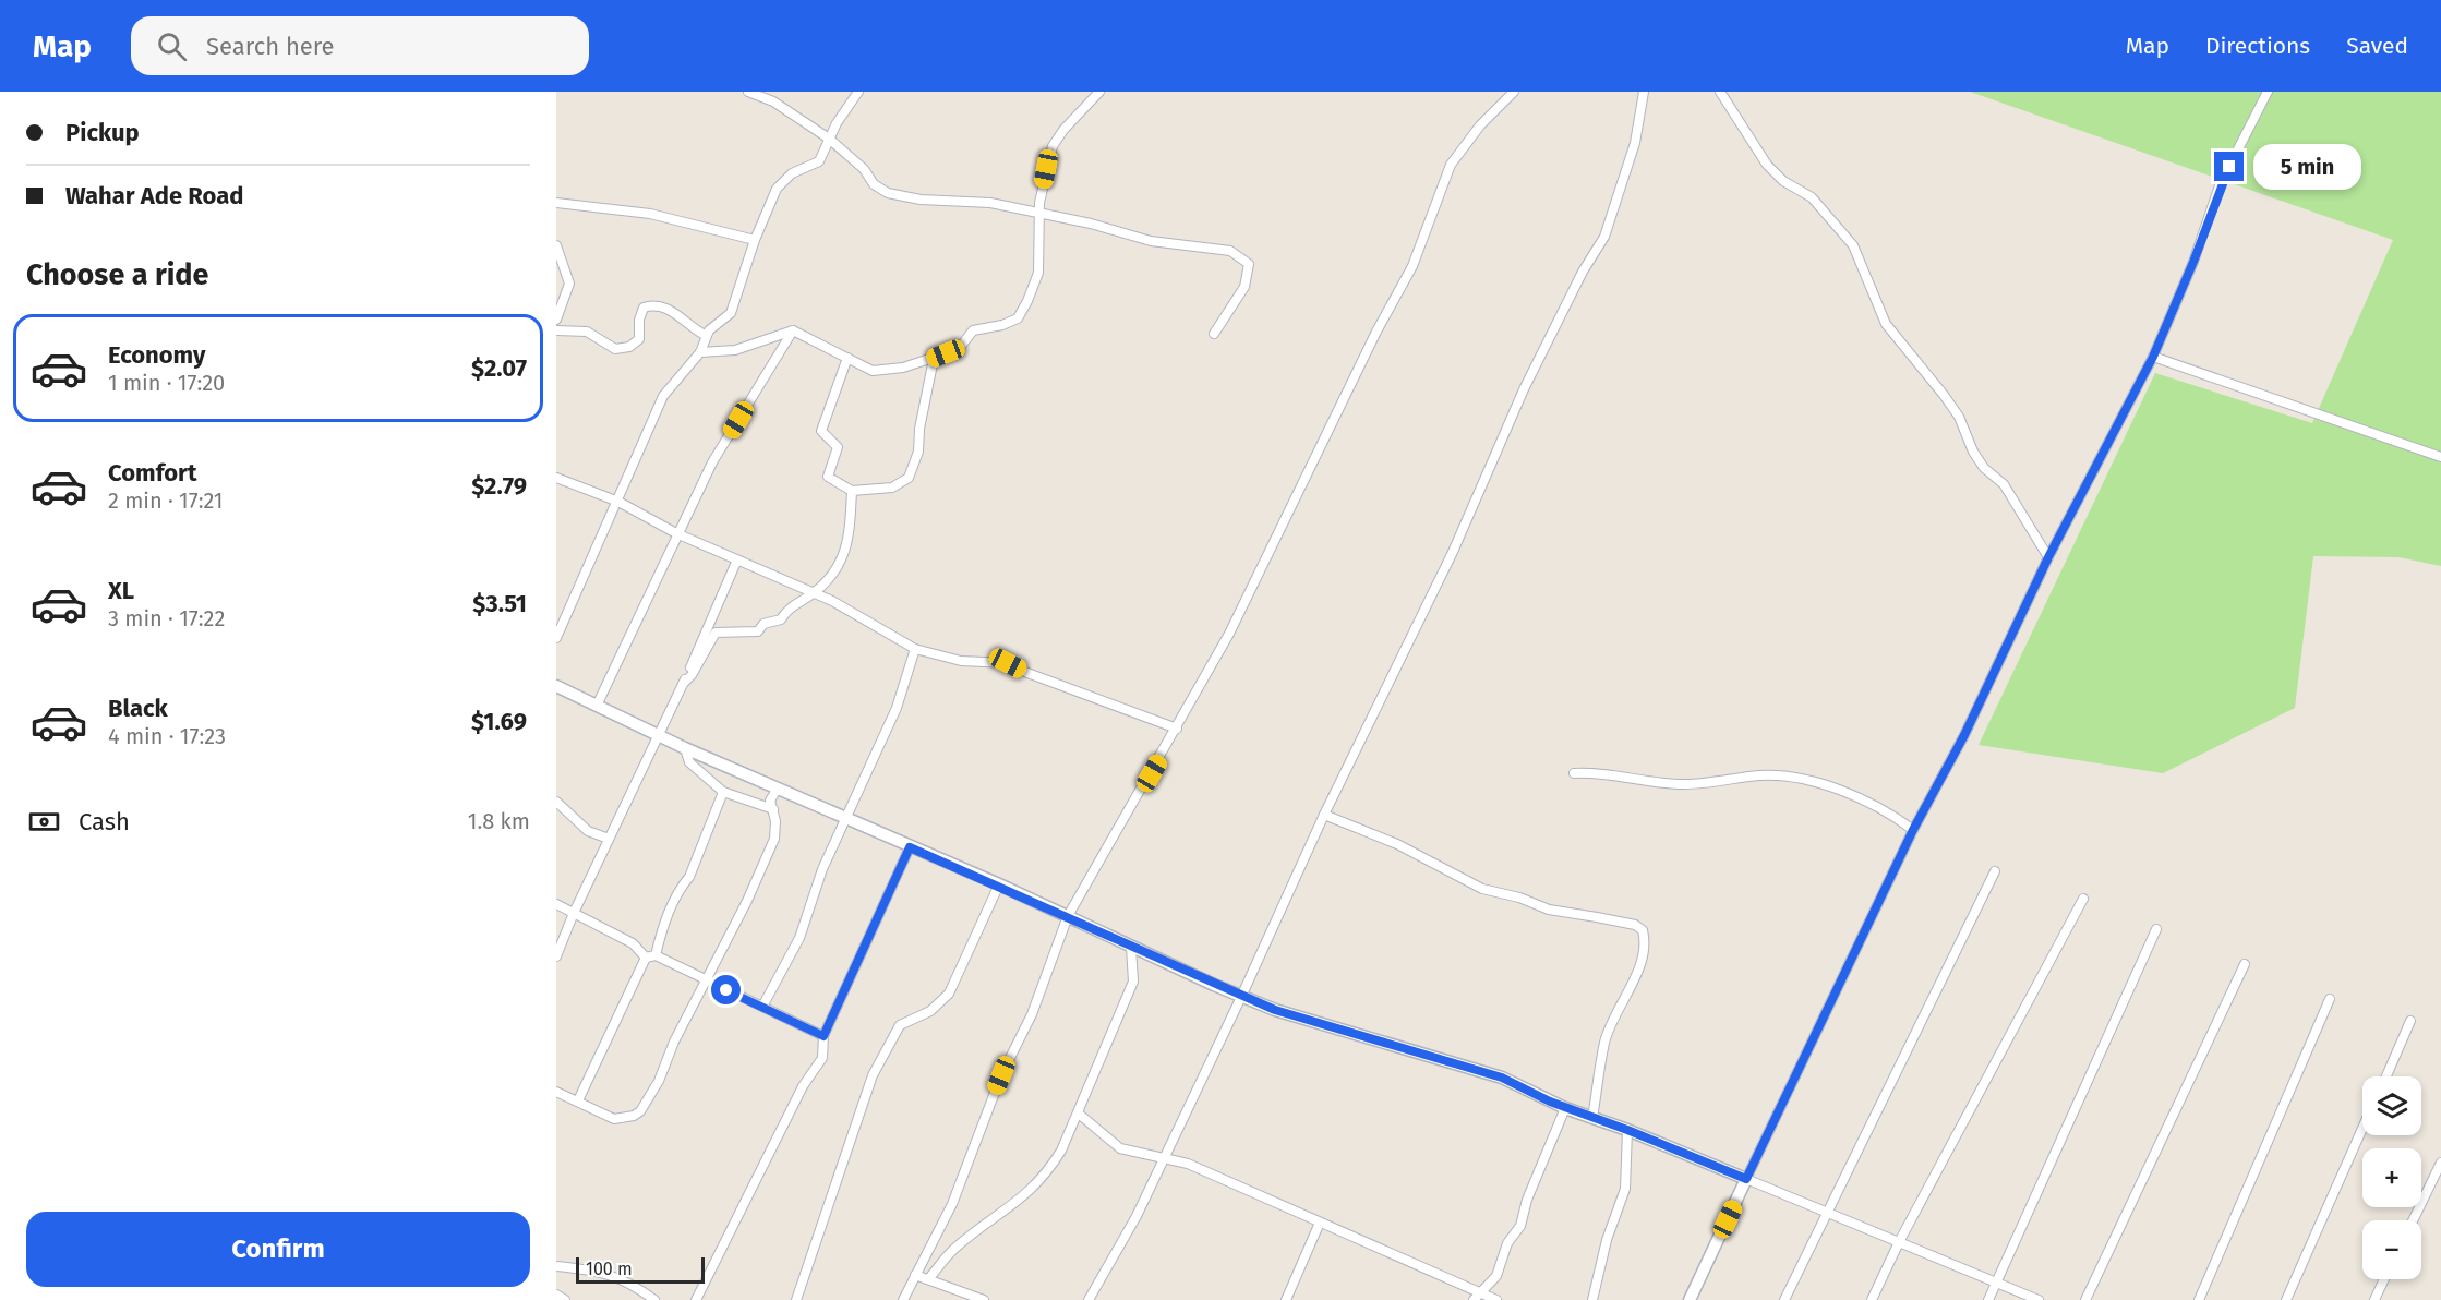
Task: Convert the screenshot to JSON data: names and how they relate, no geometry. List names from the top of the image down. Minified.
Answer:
{"scale_bar":"100 m","page":{"header":"Map","search":"Search here","nav":["Map","Directions","Saved"],"banner":["Pickup","Wahar Ade Road"],"bubble":"5 min","heading":"Choose a ride","list":[{"name":"Economy","note":"1 min · 17:20","value":"$2.07"},{"name":"Comfort","note":"2 min · 17:21","value":"$2.79"},{"name":"XL","note":"3 min · 17:22","value":"$3.51"},{"name":"Black","note":"4 min · 17:23","value":"$1.69"}],"pay":["Cash","1.8 km"],"map_buttons":["+","−"],"buttons":"Confirm","scale":"100 m"}}
